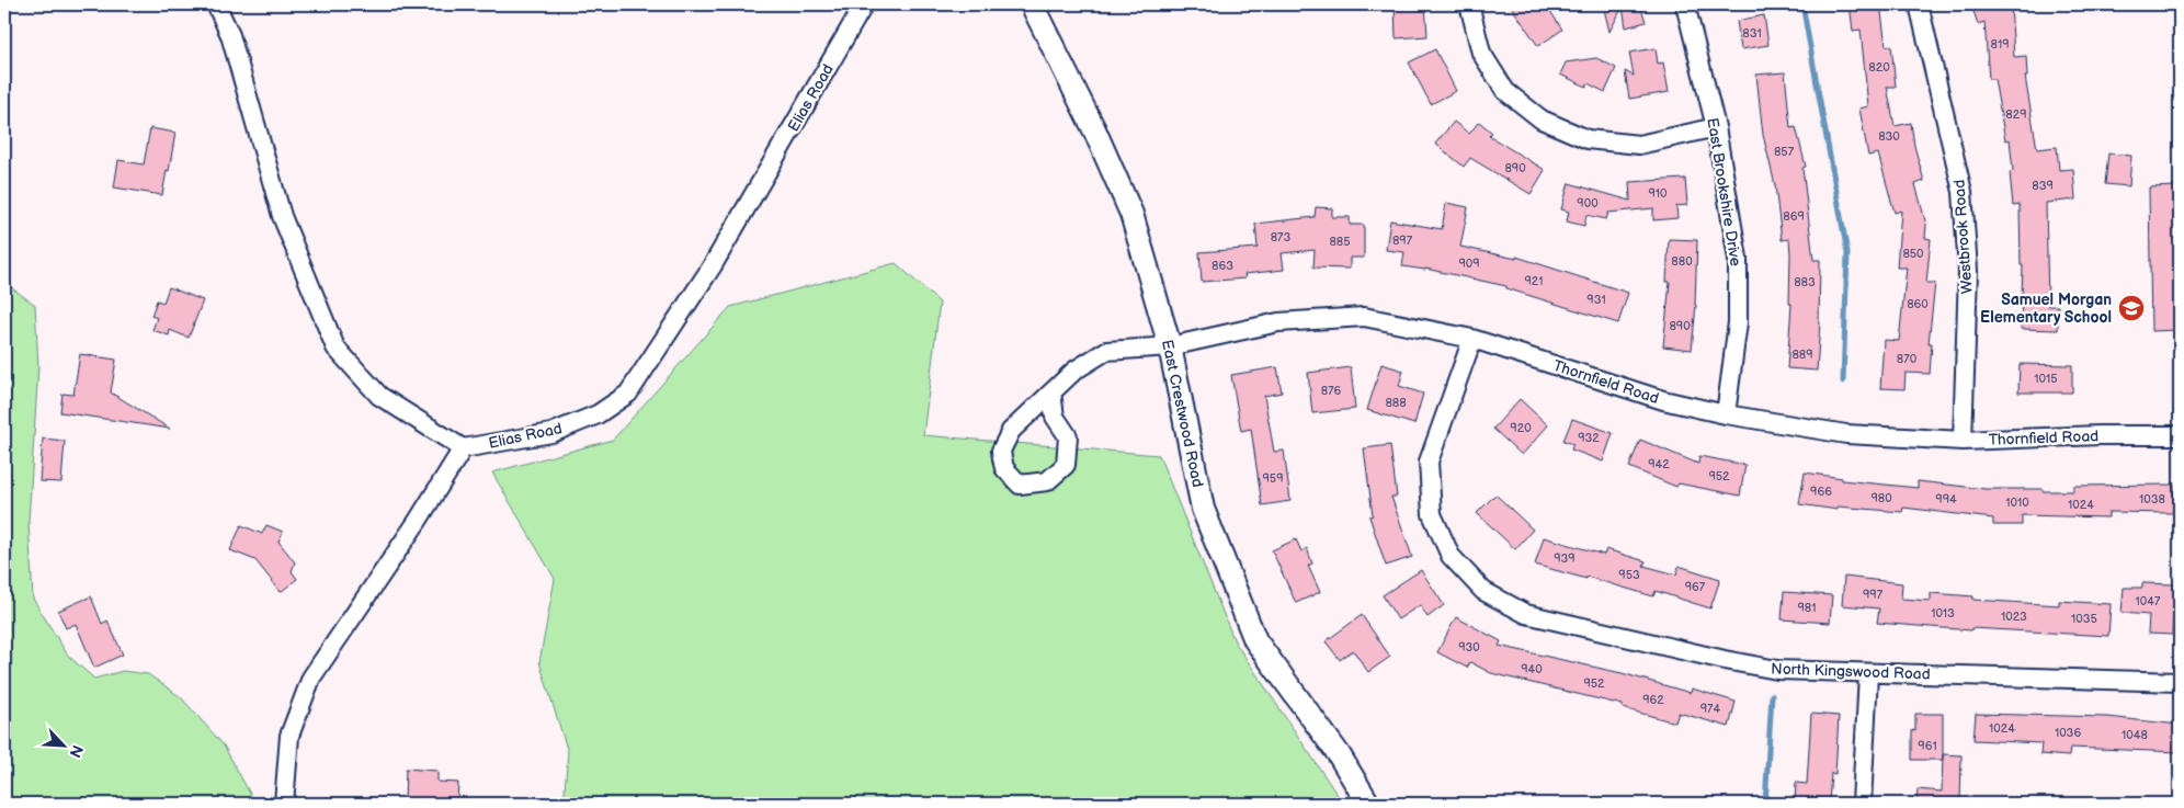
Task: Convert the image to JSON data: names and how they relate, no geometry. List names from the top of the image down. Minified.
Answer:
{"streets":{"street":["Elias Road","East Brookshire Drive","Westbrook Road","Thornfield Road","East Crestwood Road","North Kingswood Road"]},"crossings":[["East Brookshire Drive","Thornfield Road"],["Westbrook Road","Thornfield Road"],["Thornfield Road","East Crestwood Road"],["Thornfield Road","North Kingswood Road"]],"places":{"school or university":["Samuel Morgan Elementary School"]},"house_numbers":["831","819","820","829","830","857","890","839","910","900","869","873","897","885","850","880","909","863","921","883","931","860","890","889","870","1015","876","888","920","932","942","952","959","966","980","994","1038","1010","1024","939","953","967","997","1047","981","1013","1023","1035","930","940","952","962","974","1024","1036","1048","961"],"north":"bottom right"}
